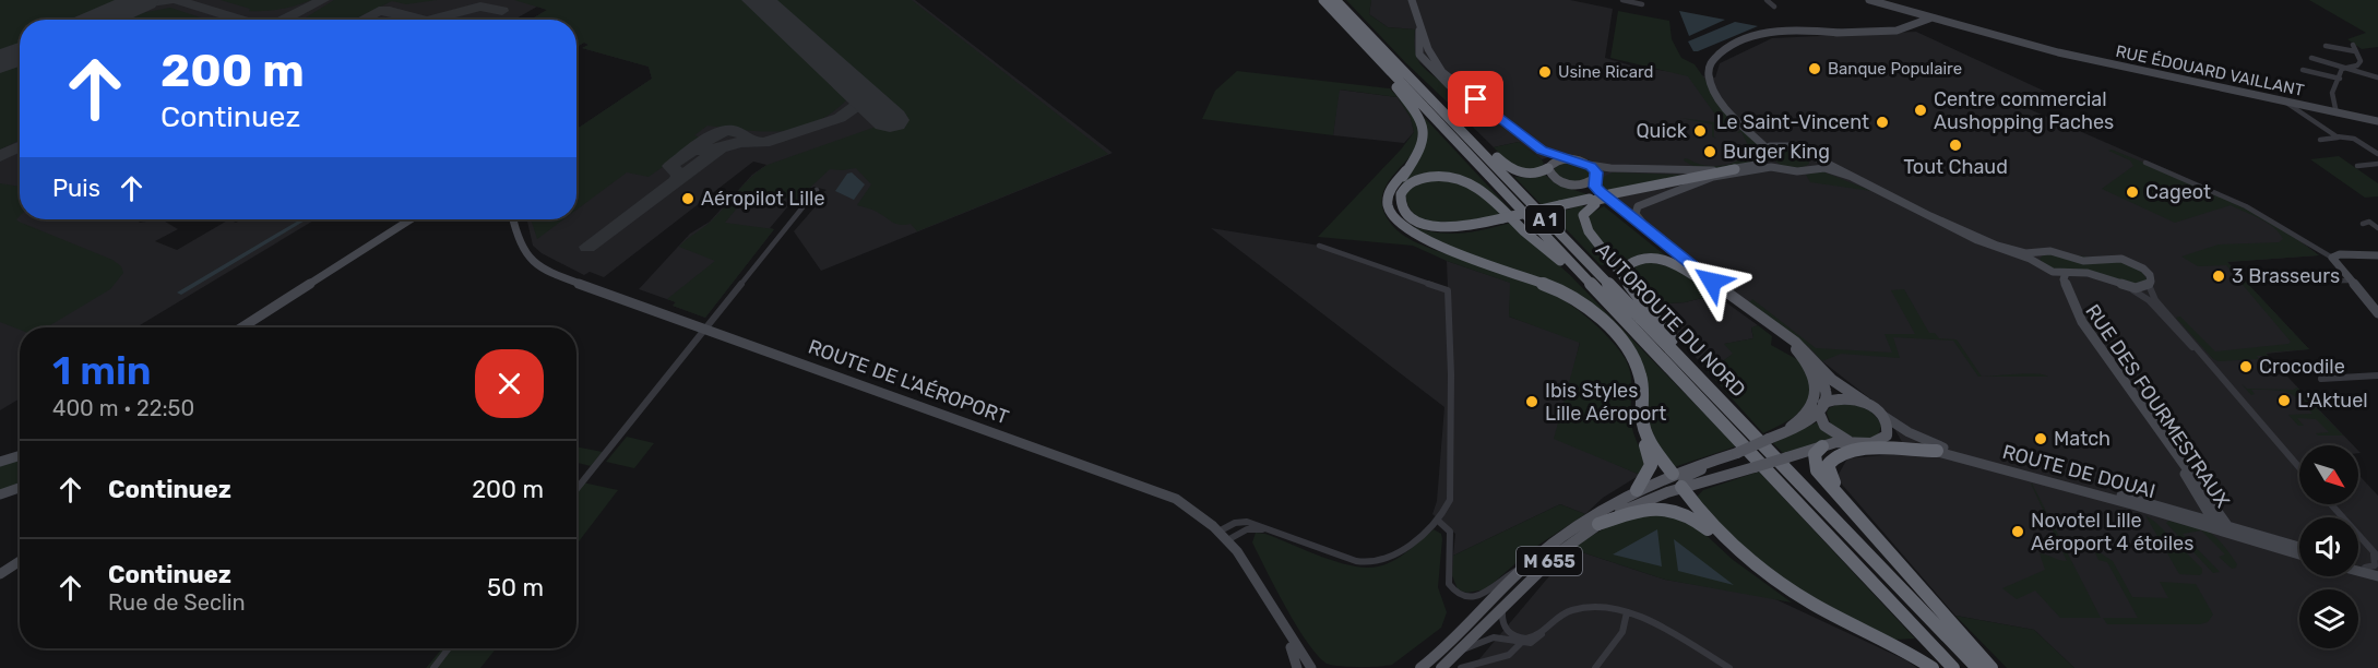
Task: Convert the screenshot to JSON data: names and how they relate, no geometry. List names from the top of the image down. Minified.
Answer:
{"streets":{"highway":["A 1","AUTOROUTE DU NORD"],"main road":["M 655"],"street":["RUE ÉDOUARD VAILLANT","ROUTE DE L'AÉROPORT","RUE DES FOURMESTRAUX","ROUTE DE DOUAI"]},"crossings":[["RUE DES FOURMESTRAUX","ROUTE DE DOUAI"],["ROUTE DE DOUAI","M 655"]],"places":["Banque Populaire","Usine Ricard","Centre commercial Aushopping Faches","Le Saint-Vincent","Quick","Tout Chaud","Burger King","Cageot","Aéropilot Lille","3 Brasseurs","Crocodile","L'Aktuel","Ibis Styles Lille Aéroport","Match","Novotel Lille Aéroport 4 étoiles"],"north":"bottom right","page":{"turn":["200 m","Continuez"],"then":"Puis","heading":["1 min","400 m · 22:50"],"list":[{"name":"Continuez","value":"200 m"},{"name":"Continuez","note":"Rue de Seclin","value":"50 m"}]}}
